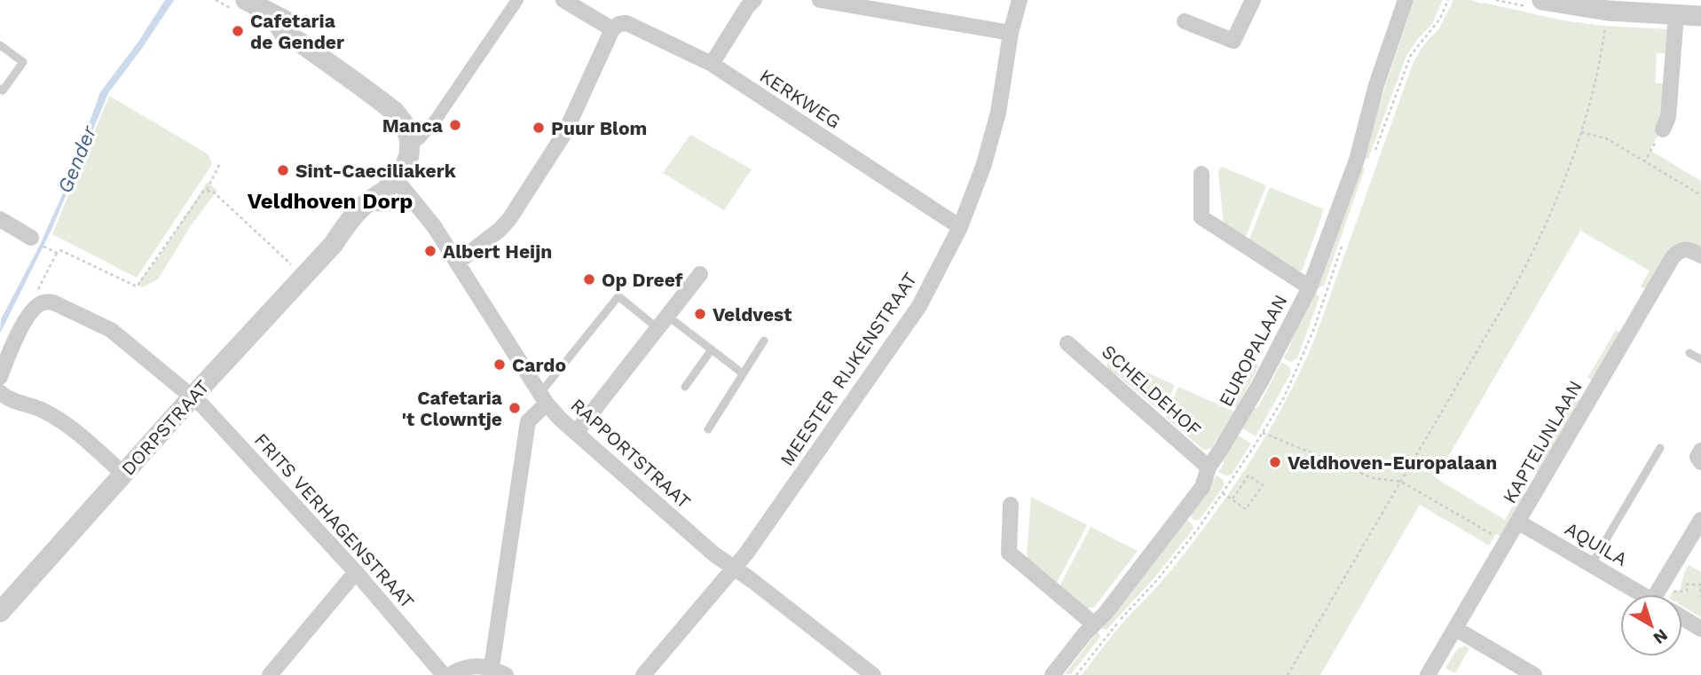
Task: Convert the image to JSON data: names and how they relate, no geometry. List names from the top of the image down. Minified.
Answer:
{"streets":{"street":["KERKWEG","EUROPALAAN","MEESTER RIJKENSTRAAT","SCHELDEHOF","DORPSTRAAT","KAPTEIJNLAAN","RAPPORTSTRAAT","FRITS VERHAGENSTRAAT","AQUILA"]},"crossings":[["KERKWEG","MEESTER RIJKENSTRAAT"],["EUROPALAAN","SCHELDEHOF"],["MEESTER RIJKENSTRAAT","RAPPORTSTRAAT"],["DORPSTRAAT","RAPPORTSTRAAT"],["DORPSTRAAT","FRITS VERHAGENSTRAAT"],["KAPTEIJNLAAN","AQUILA"]],"districts":["Veldhoven Dorp"],"water":["Gender"],"places":["Cafetaria de Gender","Manca","Puur Blom","Sint-Caeciliakerk","Albert Heijn","Op Dreef","Veldvest","Cardo","Cafetaria 't Clowntje","Veldhoven-Europalaan"],"north":"bottom right"}
